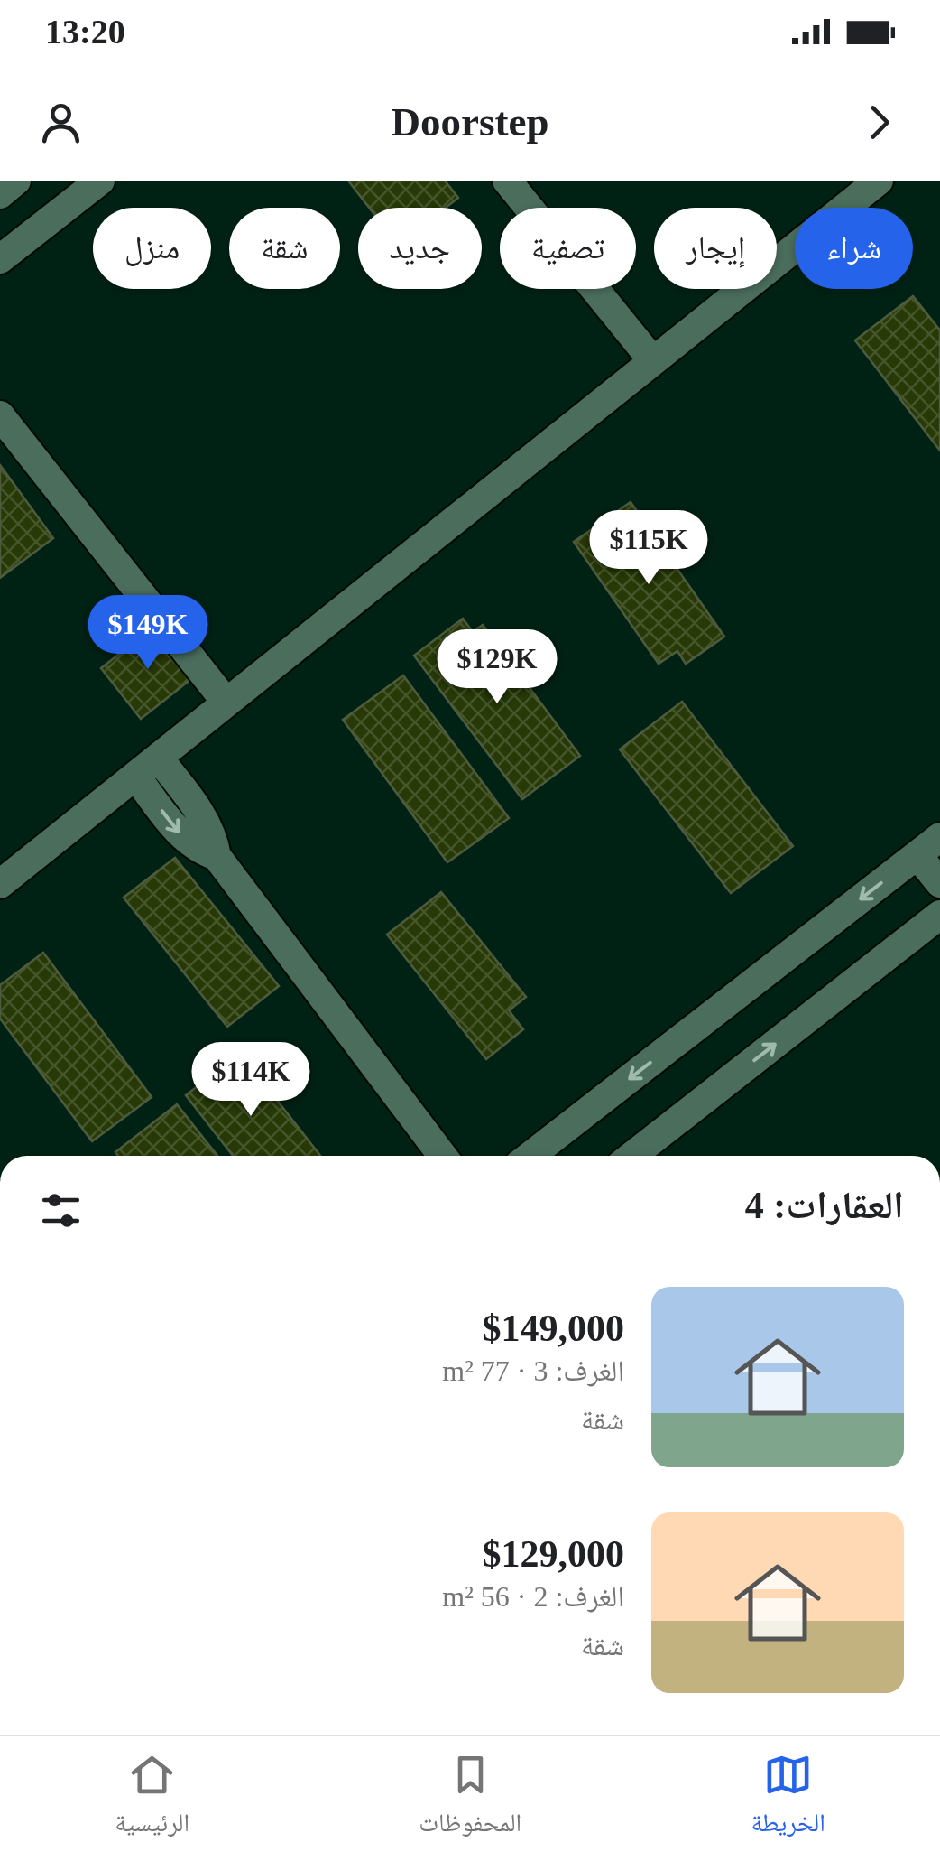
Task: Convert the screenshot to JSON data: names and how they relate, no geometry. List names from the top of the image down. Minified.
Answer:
{"page":{"status":"13:20","header":"Doorstep","chip":["شراء","إيجار","تصفية","جديد","شقة","منزل"],"price":["$115K","$149K","$129K","$114K"],"heading":"العقارات: 4","list":[{"name":"$149,000","note":"الغرف: 3 · 77 m² · شقة"},{"name":"$129,000","note":"الغرف: 2 · 56 m² · شقة"}],"tabs":["الخريطة","المحفوظات","الرئيسية"]}}
